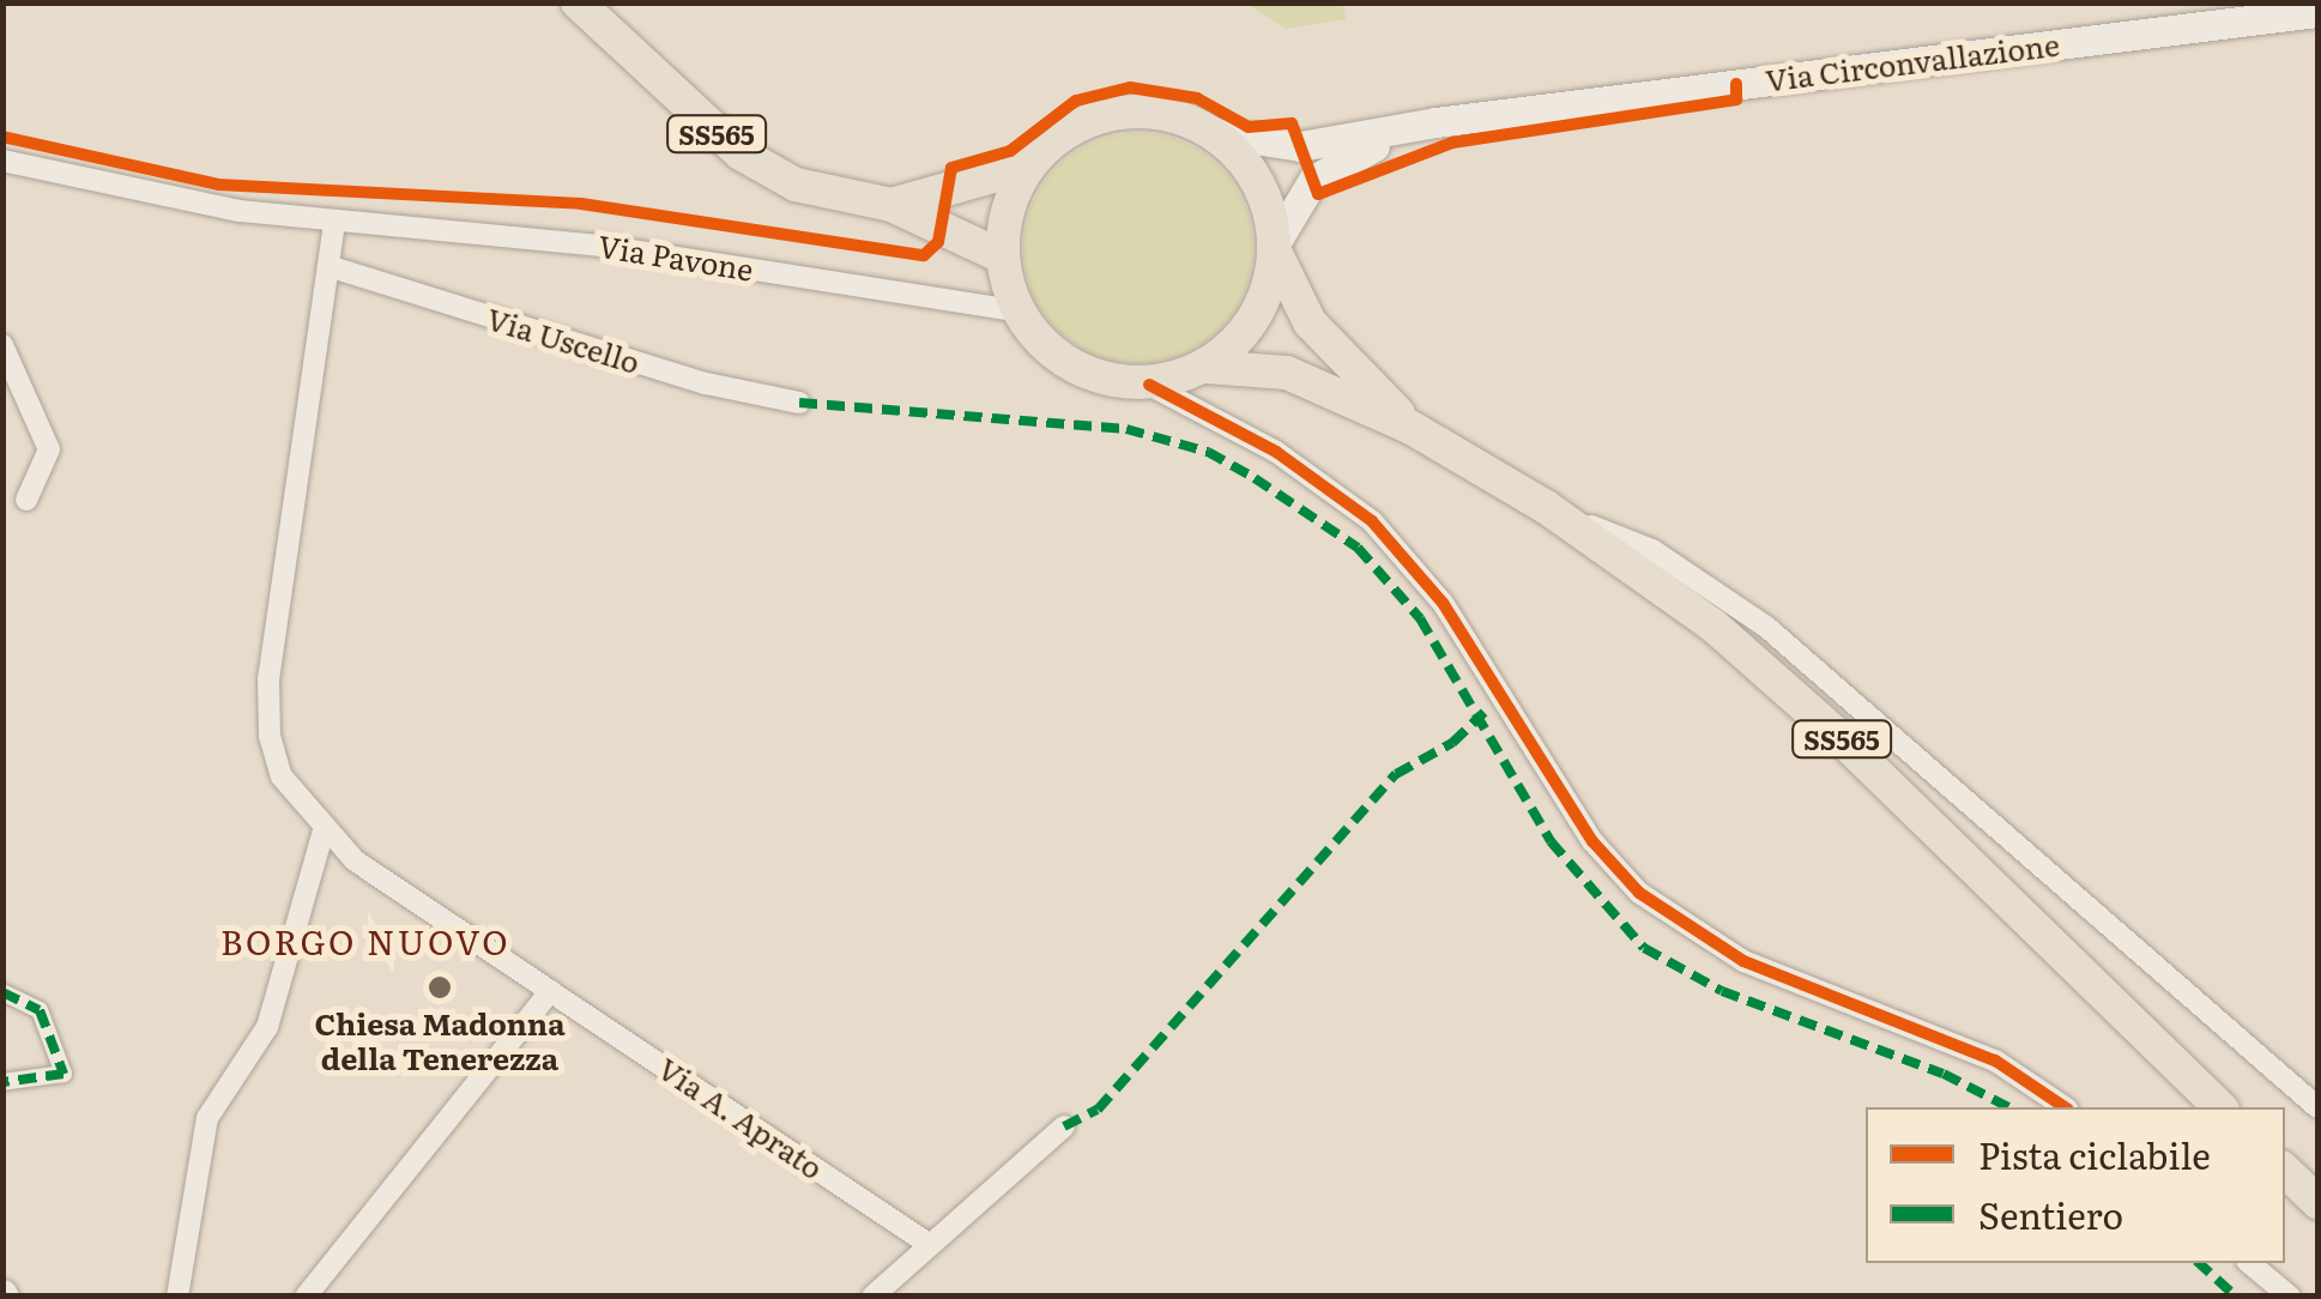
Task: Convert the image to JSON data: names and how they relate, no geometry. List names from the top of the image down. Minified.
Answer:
{"streets":{"main road":["Via Circonvallazione","SS565"],"street":["Via Pavone","Via Uscello","Via A. Aprato"]},"crossings":[["SS565","Via Pavone"]],"districts":["BORGO NUOVO"],"places":["Chiesa Madonna della Tenerezza"],"legend":["Pista ciclabile","Sentiero"]}
